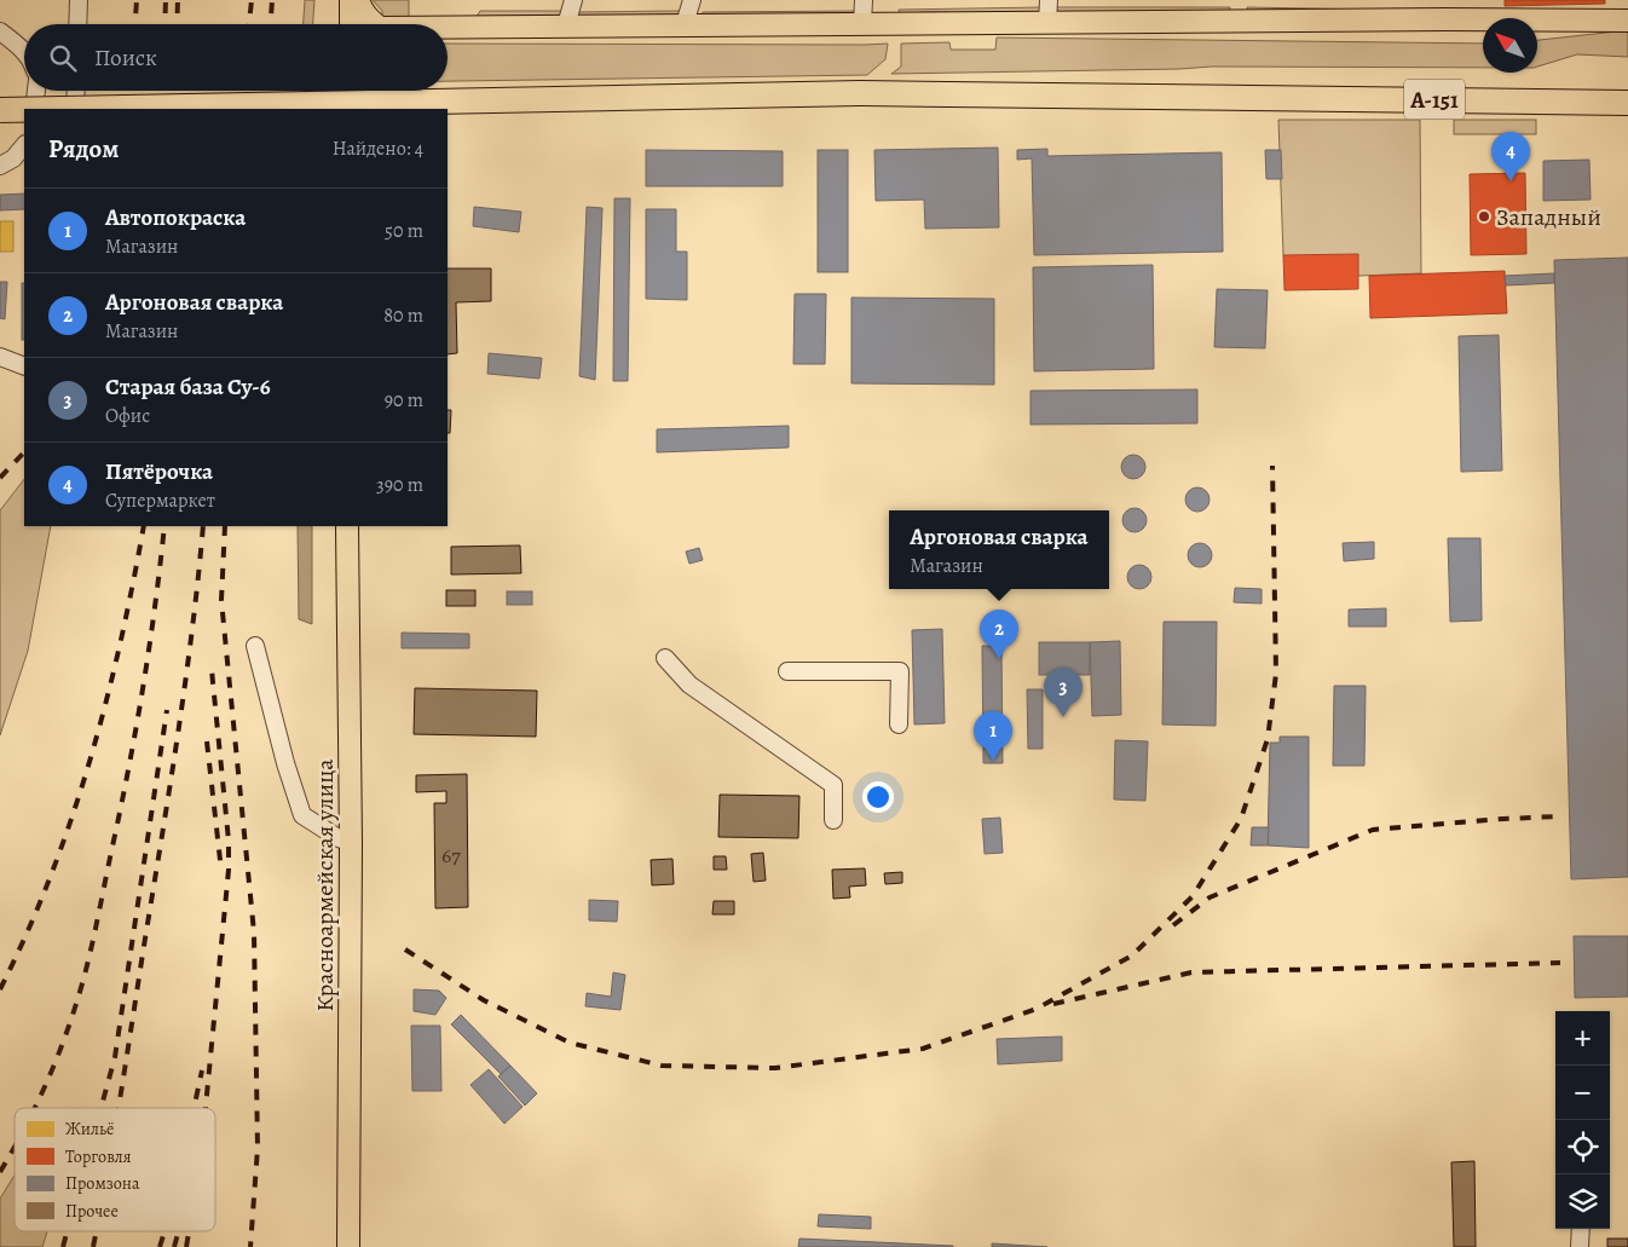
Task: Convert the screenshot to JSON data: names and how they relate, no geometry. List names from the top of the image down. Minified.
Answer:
{"streets":{"highway":["А-151"],"main road":["Красноармейская улица"]},"places":["Западный"],"house_numbers":["67"],"legend":["Жильё","Торговля","Промзона","Прочее"],"north":"top left","page":{"search":"Поиск","heading":["Рядом","Найдено: 4"],"pins":["4","2","3","1"],"list":[{"mark":"1","name":"Автопокраска","note":"Магазин","value":"50 m"},{"mark":"2","name":"Аргоновая сварка","note":"Магазин","value":"80 m"},{"mark":"3","name":"Старая база Су-6","note":"Офис","value":"90 m"},{"mark":"4","name":"Пятёрочка","note":"Супермаркет","value":"390 m"}],"popup":["Аргоновая сварка","Магазин"],"map_buttons":["+","−"]}}
